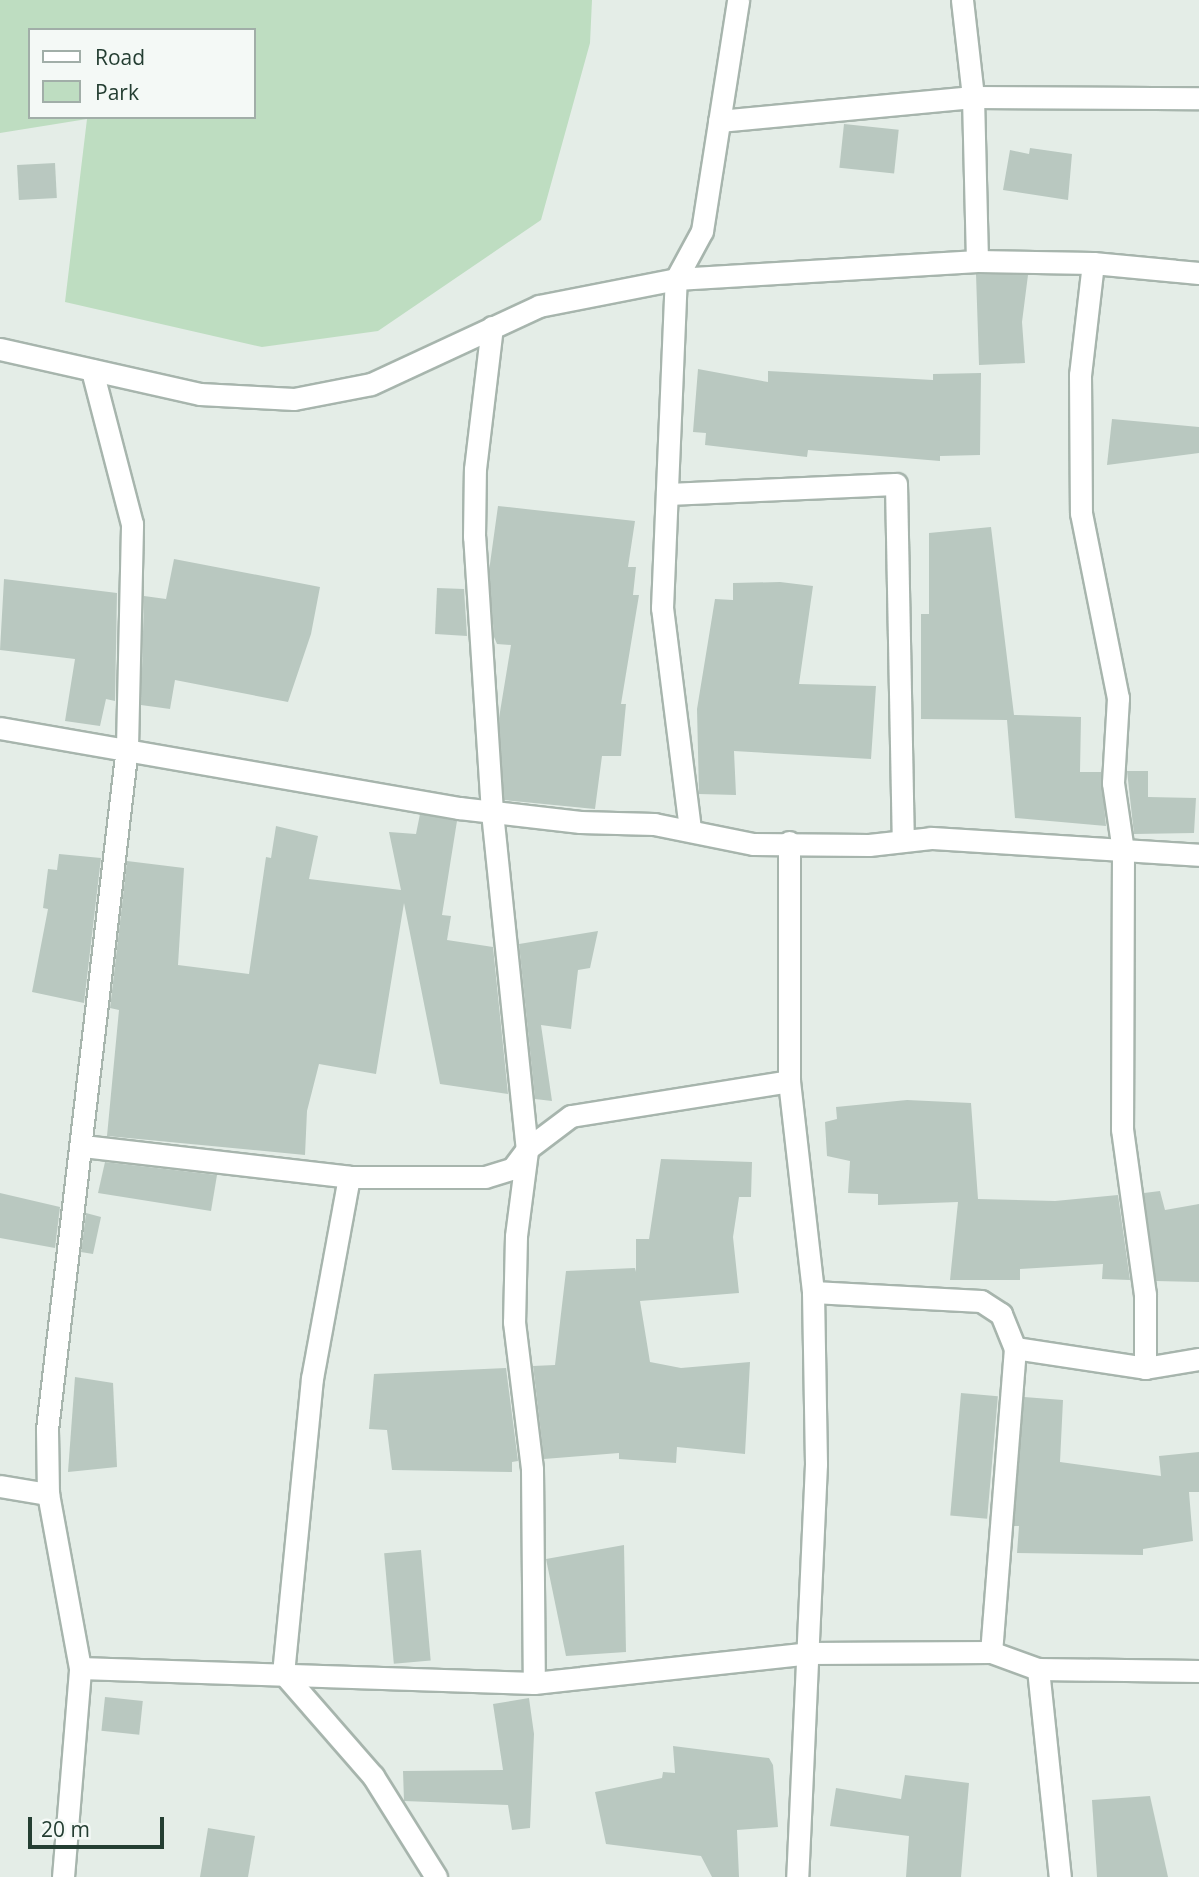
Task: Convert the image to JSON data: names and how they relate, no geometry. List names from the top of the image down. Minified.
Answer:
{"legend":["Road","Park"],"scale_bar":"20 m"}
